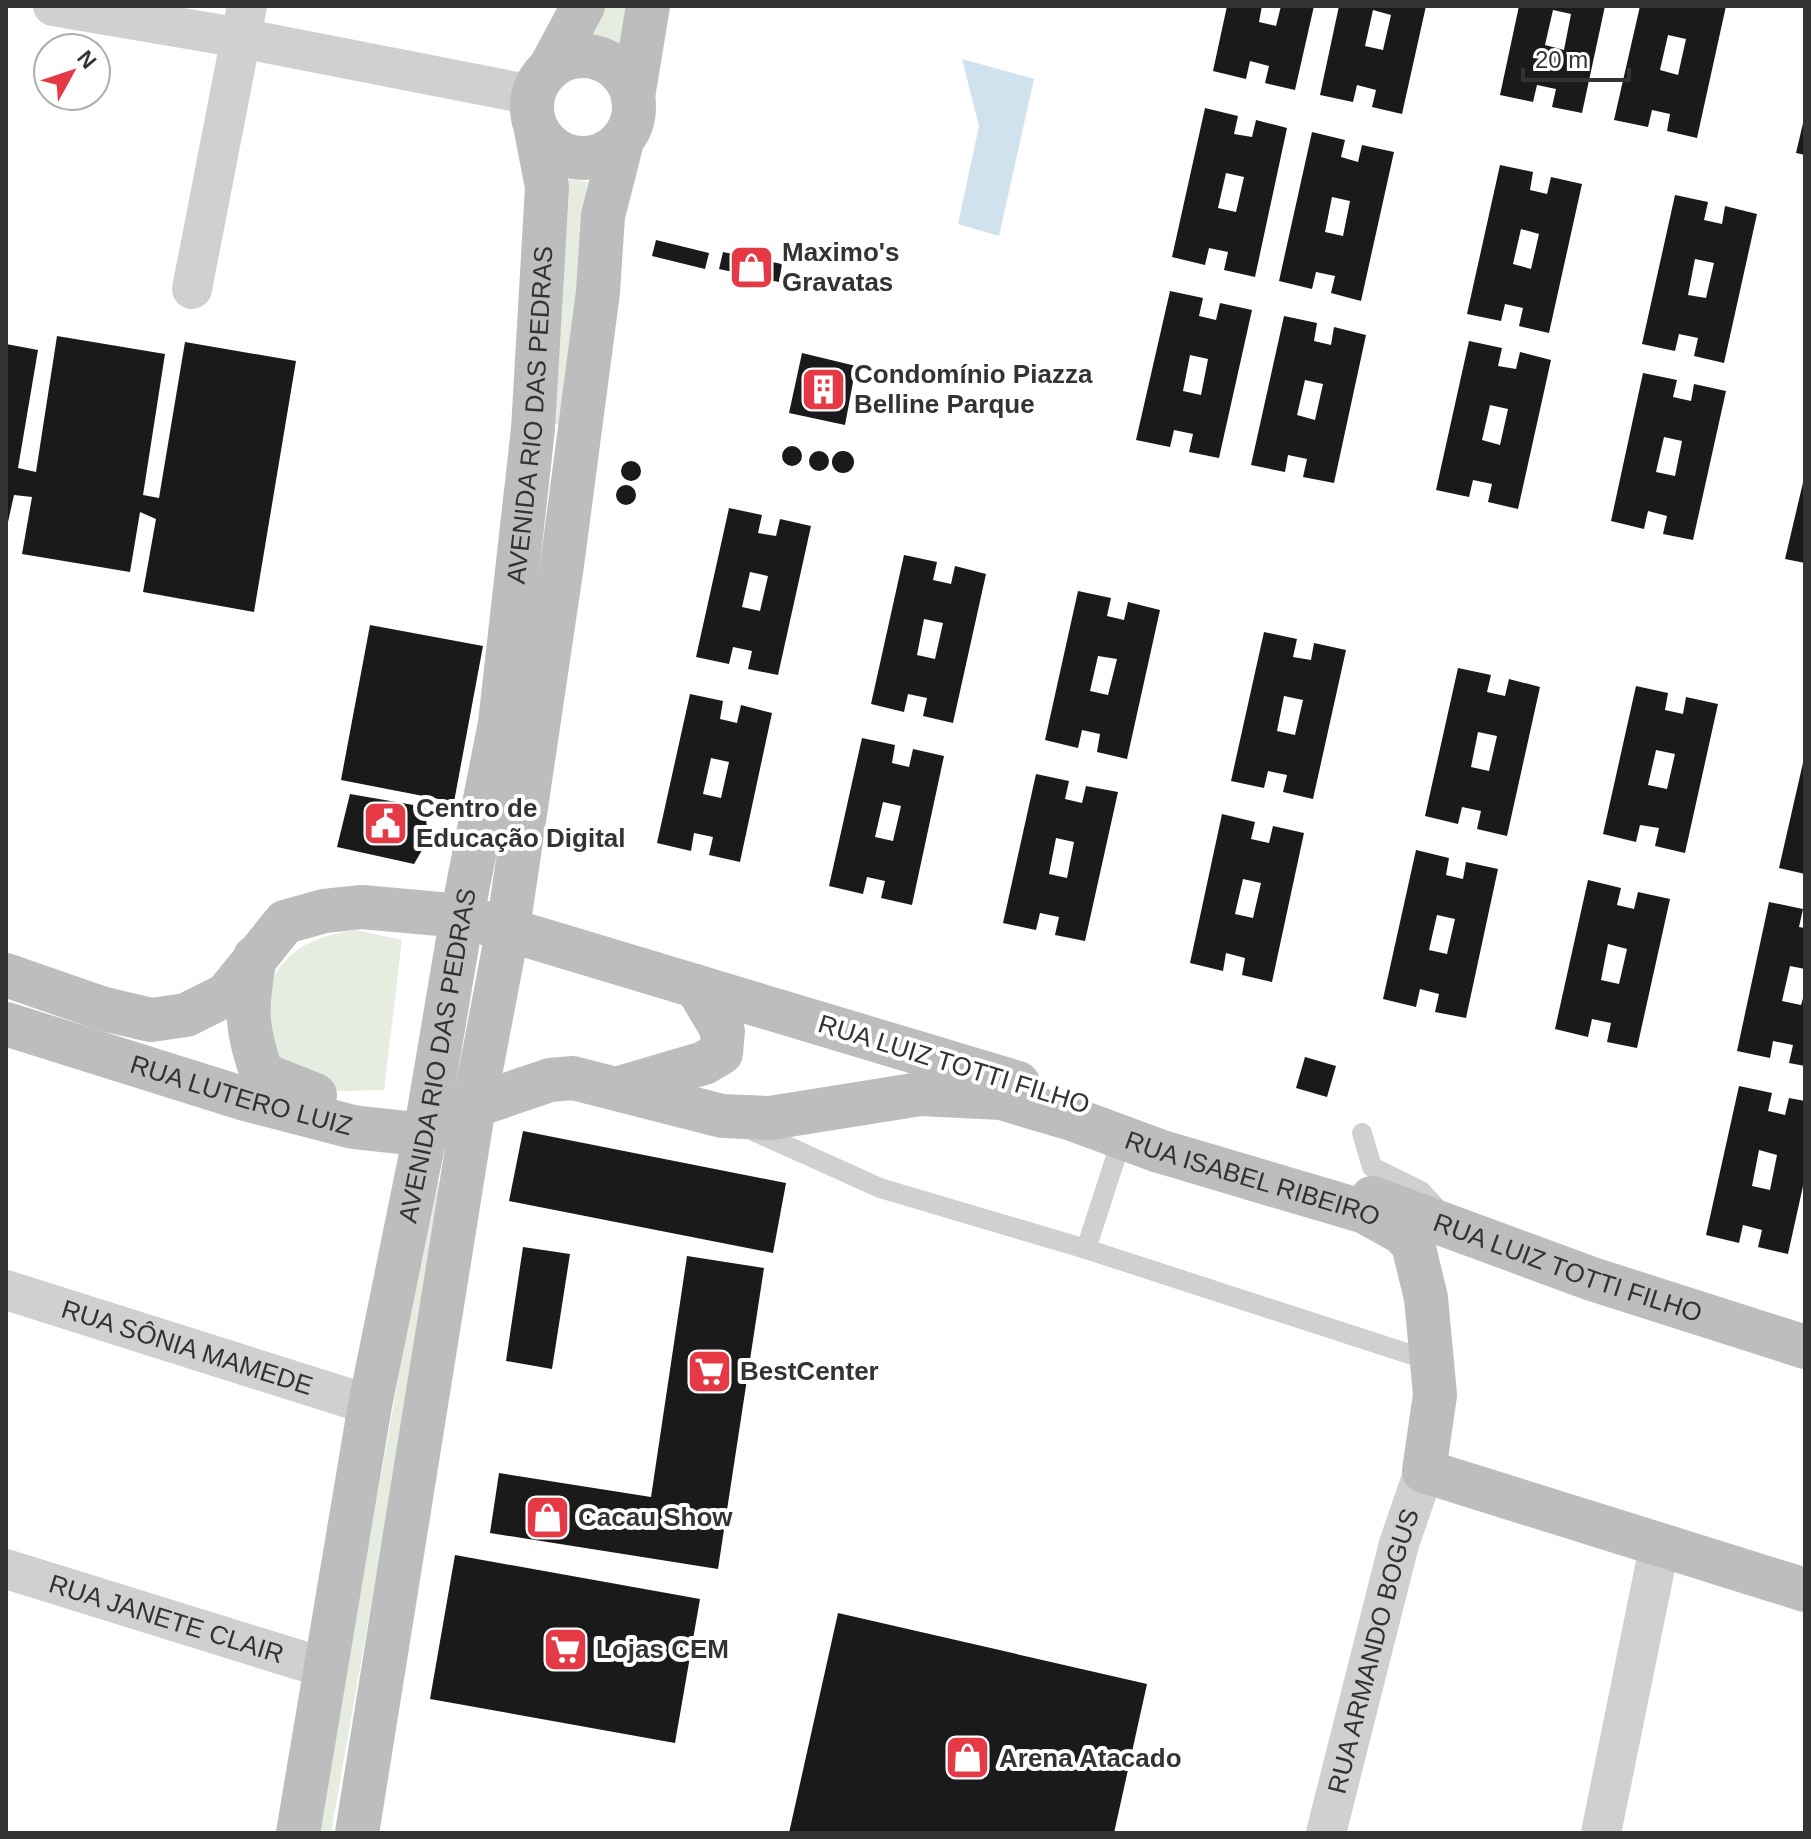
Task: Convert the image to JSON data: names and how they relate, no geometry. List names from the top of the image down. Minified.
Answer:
{"streets":{"street":["AVENIDA RIO DAS PEDRAS","RUA LUIZ TOTTI FILHO","RUA LUTERO LUIZ","RUA ISABEL RIBEIRO","RUA SÔNIA MAMEDE","RUA JANETE CLAIR","RUA ARMANDO BOGUS"]},"crossings":[["AVENIDA RIO DAS PEDRAS","RUA LUIZ TOTTI FILHO"],["AVENIDA RIO DAS PEDRAS","RUA LUTERO LUIZ"],["AVENIDA RIO DAS PEDRAS","RUA ISABEL RIBEIRO"],["AVENIDA RIO DAS PEDRAS","RUA SÔNIA MAMEDE"],["AVENIDA RIO DAS PEDRAS","RUA JANETE CLAIR"],["RUA LUIZ TOTTI FILHO","RUA LUTERO LUIZ"],["RUA LUIZ TOTTI FILHO","RUA ISABEL RIBEIRO"],["RUA ISABEL RIBEIRO","RUA ARMANDO BOGUS"]],"places":{"shop":["Maximo's Gravatas","Cacau Show","Arena Atacado"],"building":["Condomínio Piazza Belline Parque"],"public building":["Centro de Educação Digital"],"supermarket":["BestCenter","Lojas CEM"]},"scale_bar":"20 m","north":"top right"}
